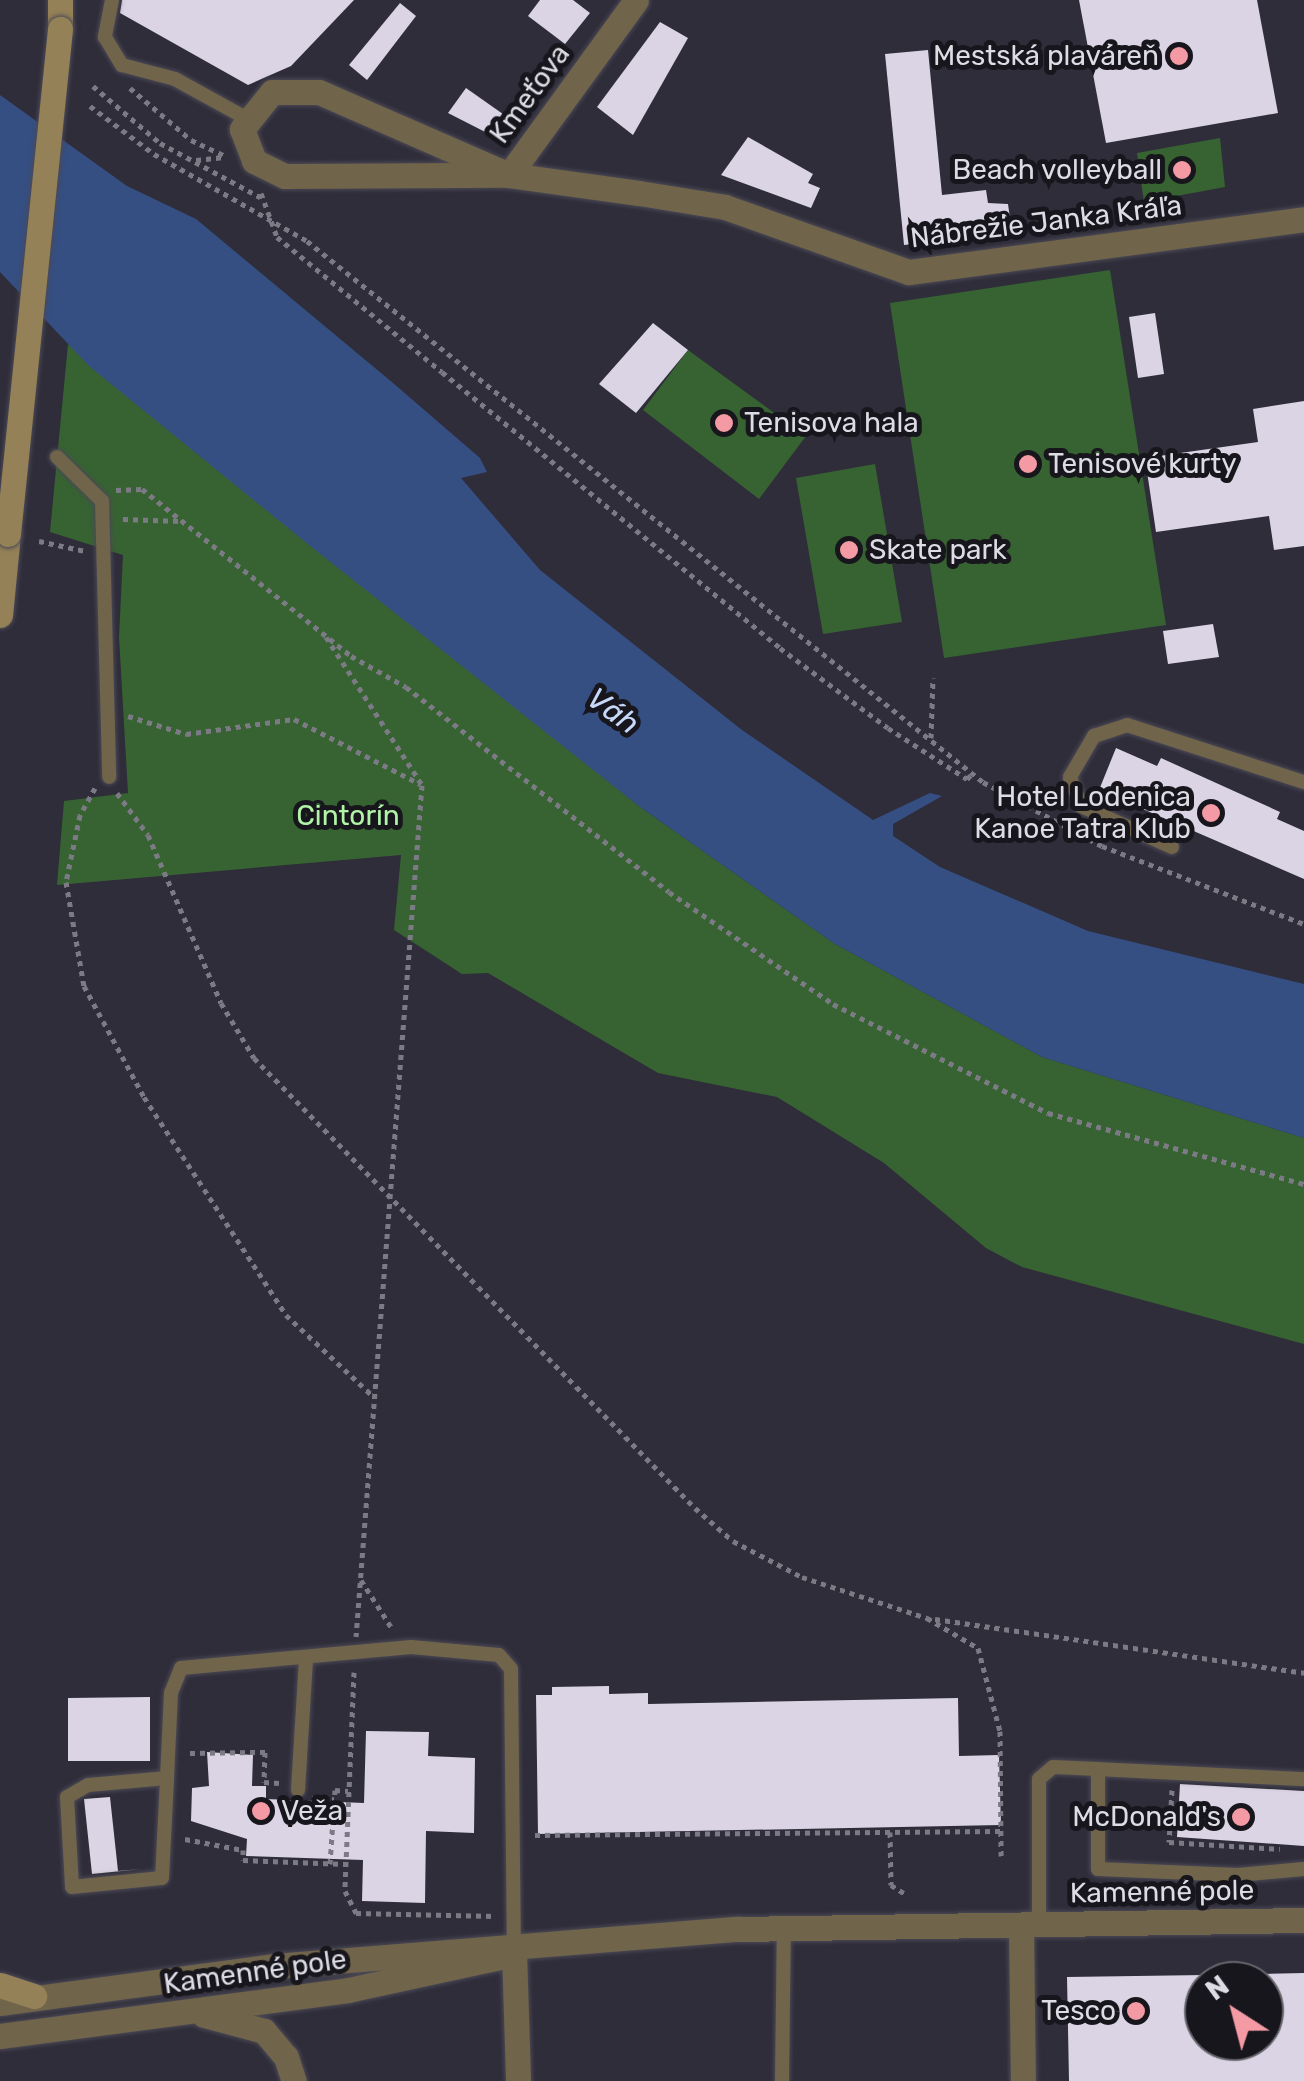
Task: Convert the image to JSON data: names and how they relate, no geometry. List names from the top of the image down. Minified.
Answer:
{"streets":{"street":["Kmeťova","Nábrežie Janka Kráľa","Kamenné pole"]},"crossings":[["Kmeťova","Nábrežie Janka Kráľa"]],"water":["Váh"],"parks":["Cintorín"],"places":["Mestská plaváreň","Beach volleyball","Tenisova hala","Tenisové kurty","Skate park","Hotel Lodenica Kanoe Tatra Klub","Veža","McDonald's","Tesco"],"north":"top left"}
